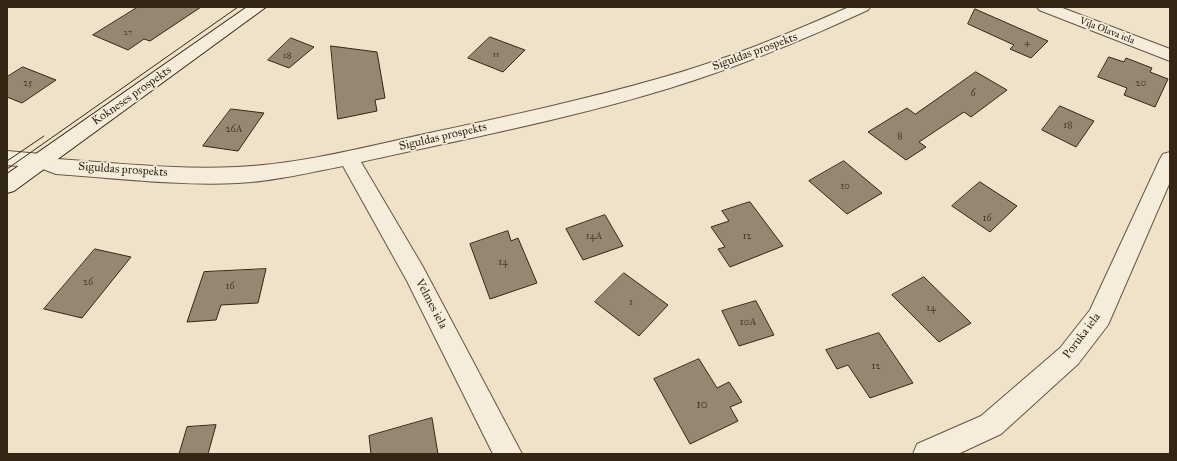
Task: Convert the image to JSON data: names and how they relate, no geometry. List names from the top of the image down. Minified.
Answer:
{"streets":{"street":["Viļa Olava iela","Siguldas prospekts","Kokneses prospekts","Velmes iela","Poruka iela"]},"crossings":[["Siguldas prospekts","Kokneses prospekts"],["Siguldas prospekts","Velmes iela"]],"house_numbers":["27","4","11","28","25","20","6","18","26A","8","10","16","14A","12","14","26","16","1","14","10A","12","10"]}
